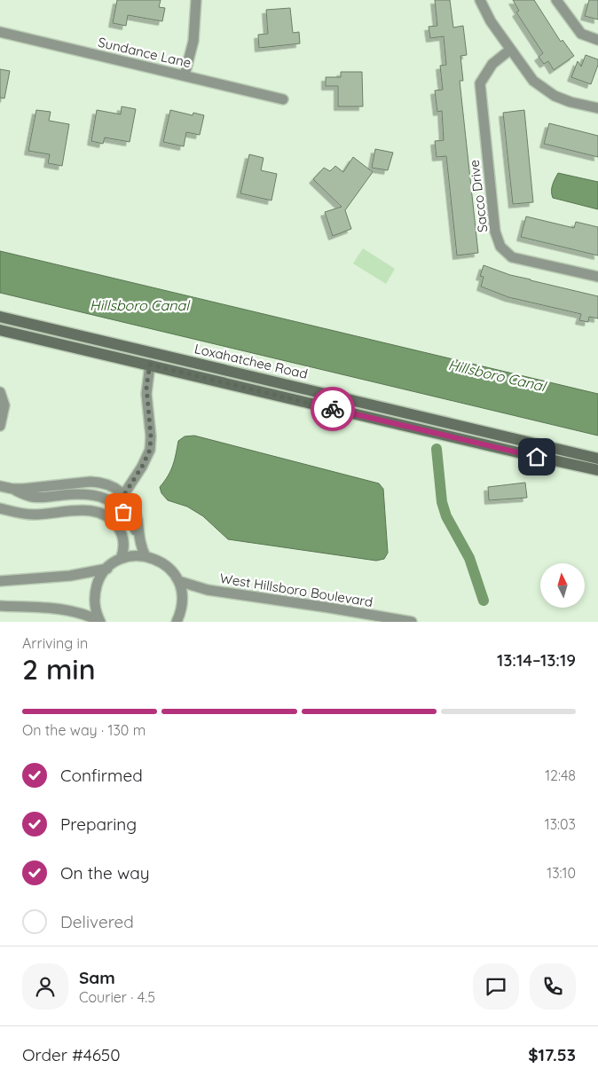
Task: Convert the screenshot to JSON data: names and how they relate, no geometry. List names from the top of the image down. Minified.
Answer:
{"streets":{"main road":["Loxahatchee Road"],"street":["Sundance Lane","Sacco Drive","West Hillsboro Boulevard"]},"water":["Hillsboro Canal"],"north":"top","page":{"heading":["2 min","Arriving in","13:14–13:19"],"panel":["Sam","Courier · 4.5","Order #4650","$17.53"],"bar":"On the way · 130 m","list":[["Confirmed","12:48"],["Preparing","13:03"],["On the way","13:10"],"Delivered"]}}
